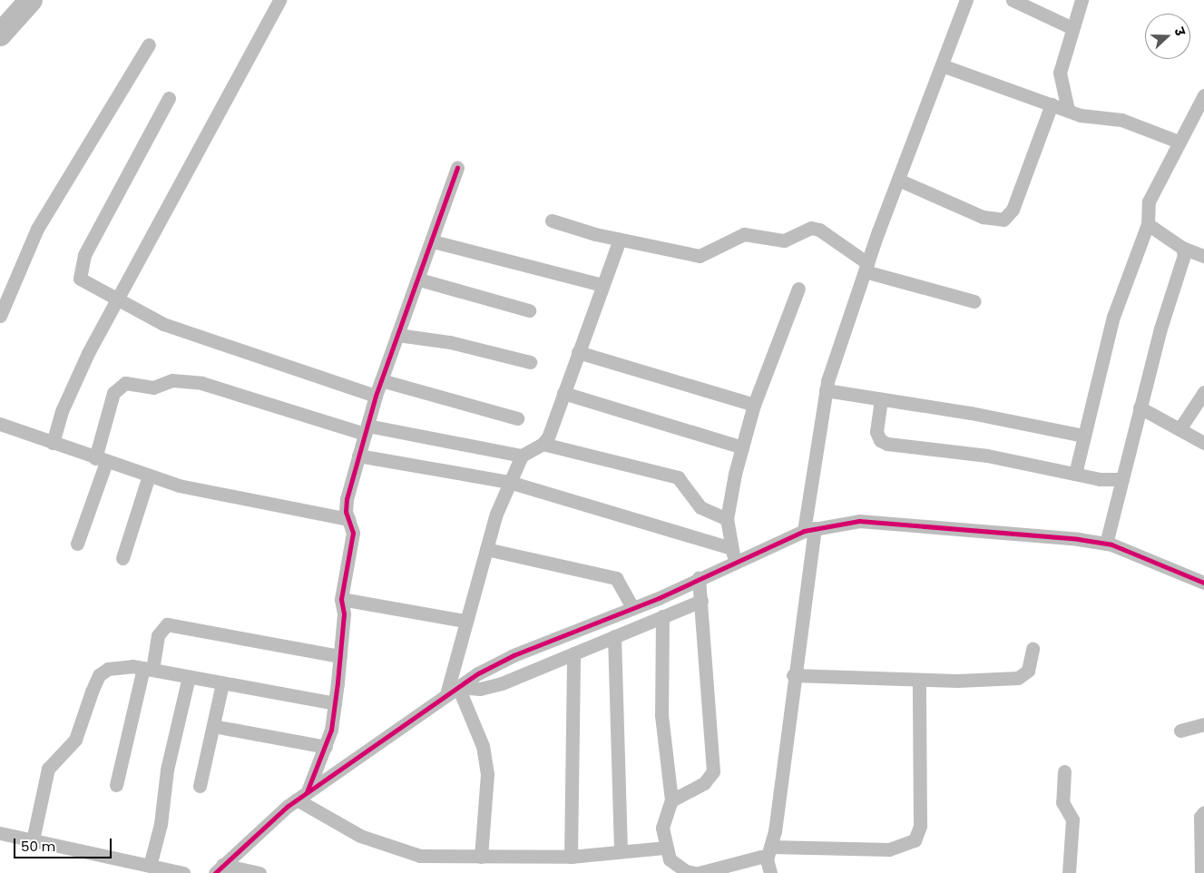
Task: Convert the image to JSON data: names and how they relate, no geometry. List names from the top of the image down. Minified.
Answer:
{"scale_bar":"50 m","north":"right"}
